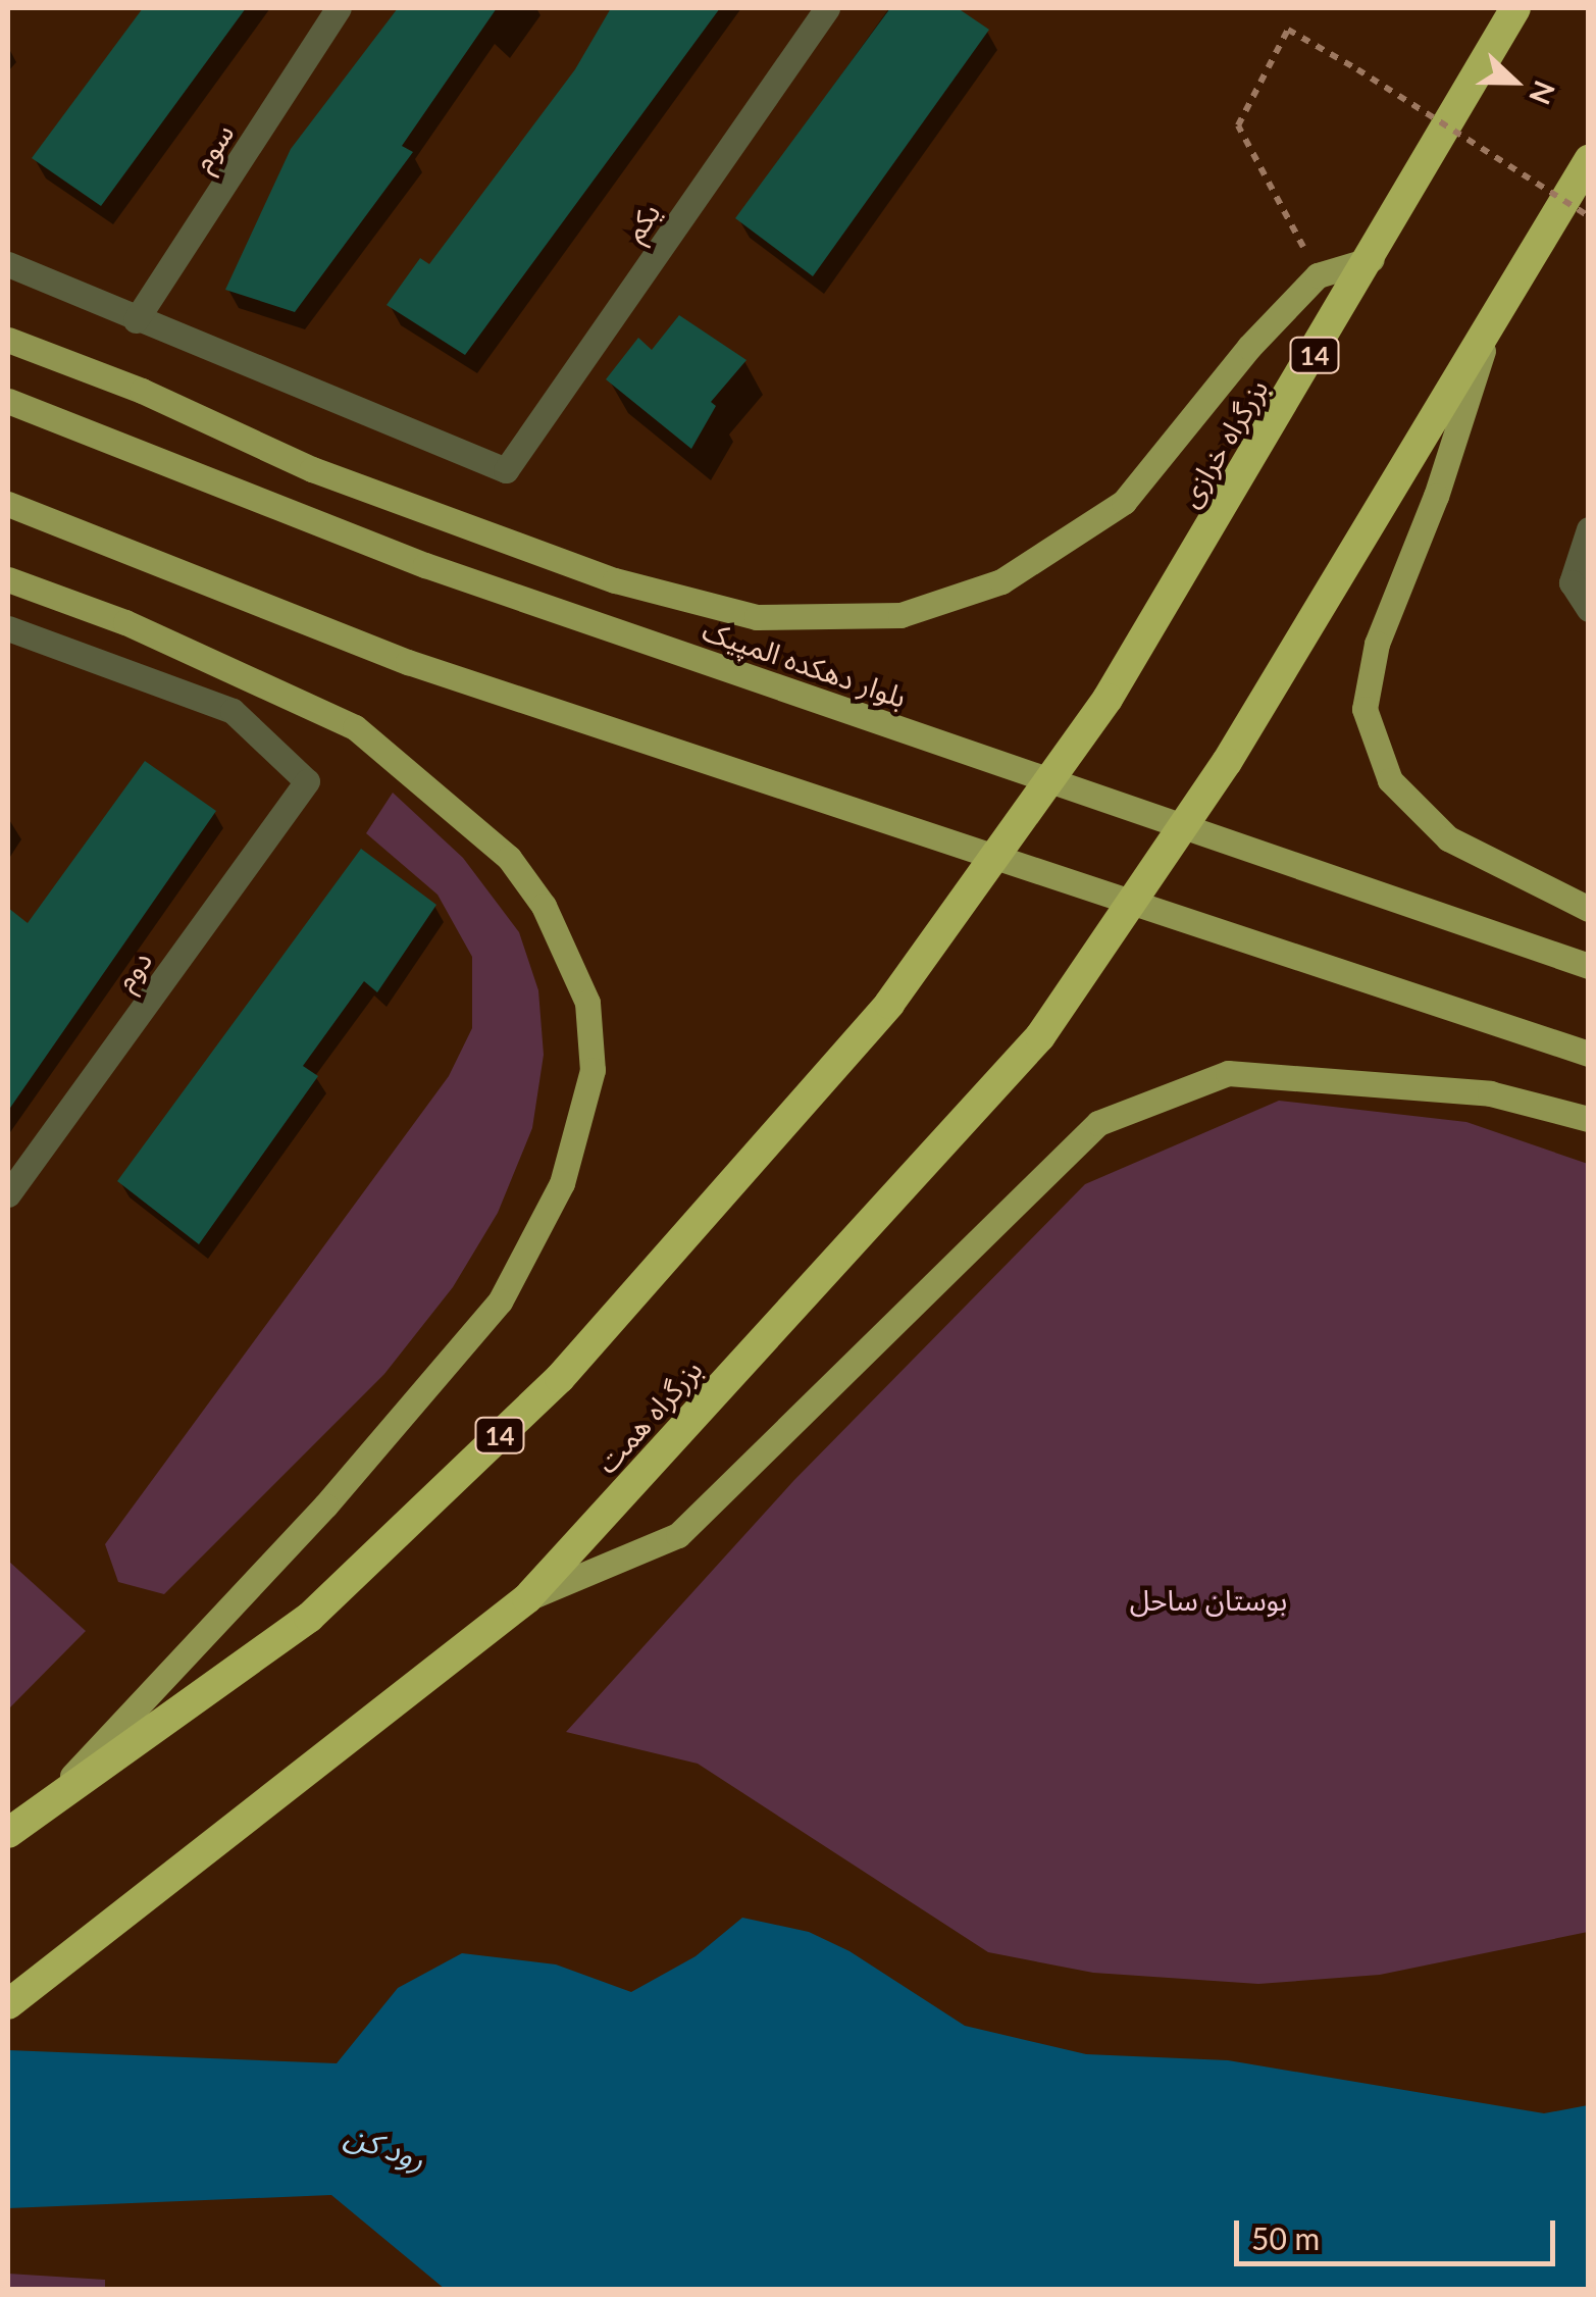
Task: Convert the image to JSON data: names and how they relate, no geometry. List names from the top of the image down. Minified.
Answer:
{"streets":{"highway":["14","بزرگراه خرازی","بزرگراه همت"],"main road":["بلوار دهکده المپیک"],"street":["سوم","یکم","دوم"]},"crossings":[["سوم","یکم"],["14","بزرگراه خرازی"]],"water":["رود کن"],"parks":["بوستان ساحل"],"scale_bar":"50 m","north":"right"}
